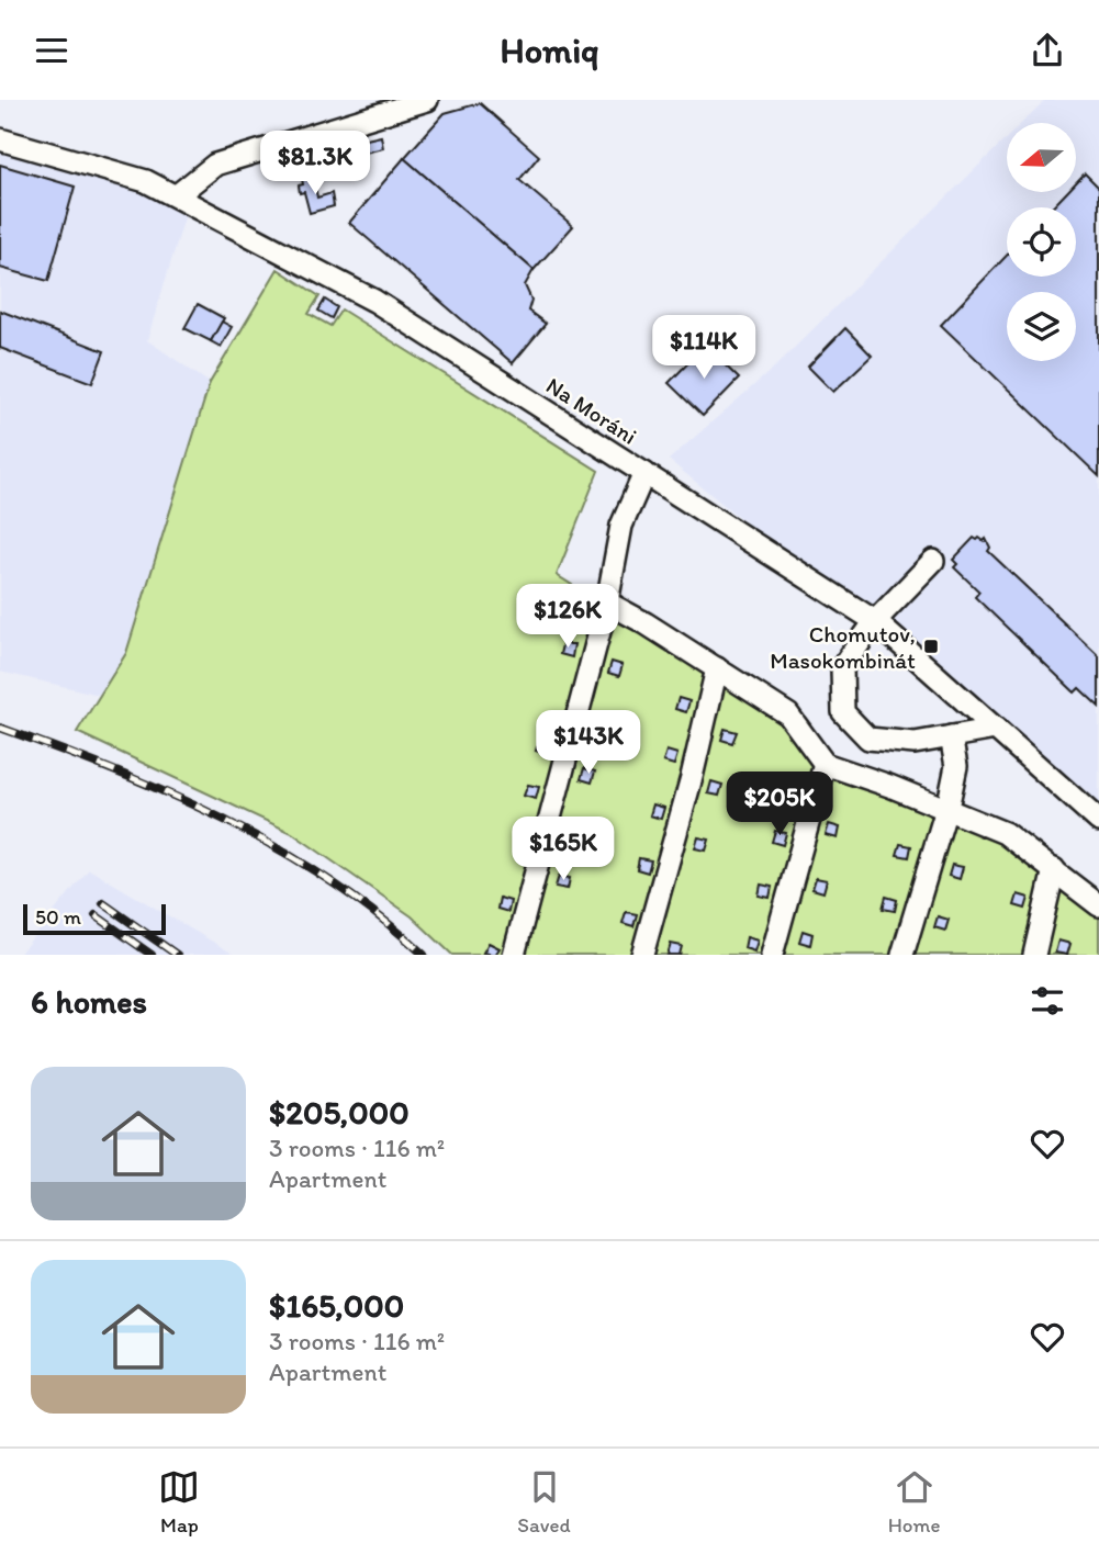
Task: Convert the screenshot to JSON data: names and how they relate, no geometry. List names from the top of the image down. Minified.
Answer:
{"streets":{"lane":["Na Moráni"]},"places":{"transit":["Chomutov, Masokombinát"]},"scale_bar":"50 m","north":"left","page":{"header":"Homiq","price":["$81.3K","$114K","$126K","$143K","$205K","$165K"],"scale":"50 m","heading":"6 homes","list":[{"name":"$205,000","note":"3 rooms · 116 m² · Apartment"},{"name":"$165,000","note":"3 rooms · 116 m² · Apartment"}],"tabs":["Map","Saved","Home"]}}
